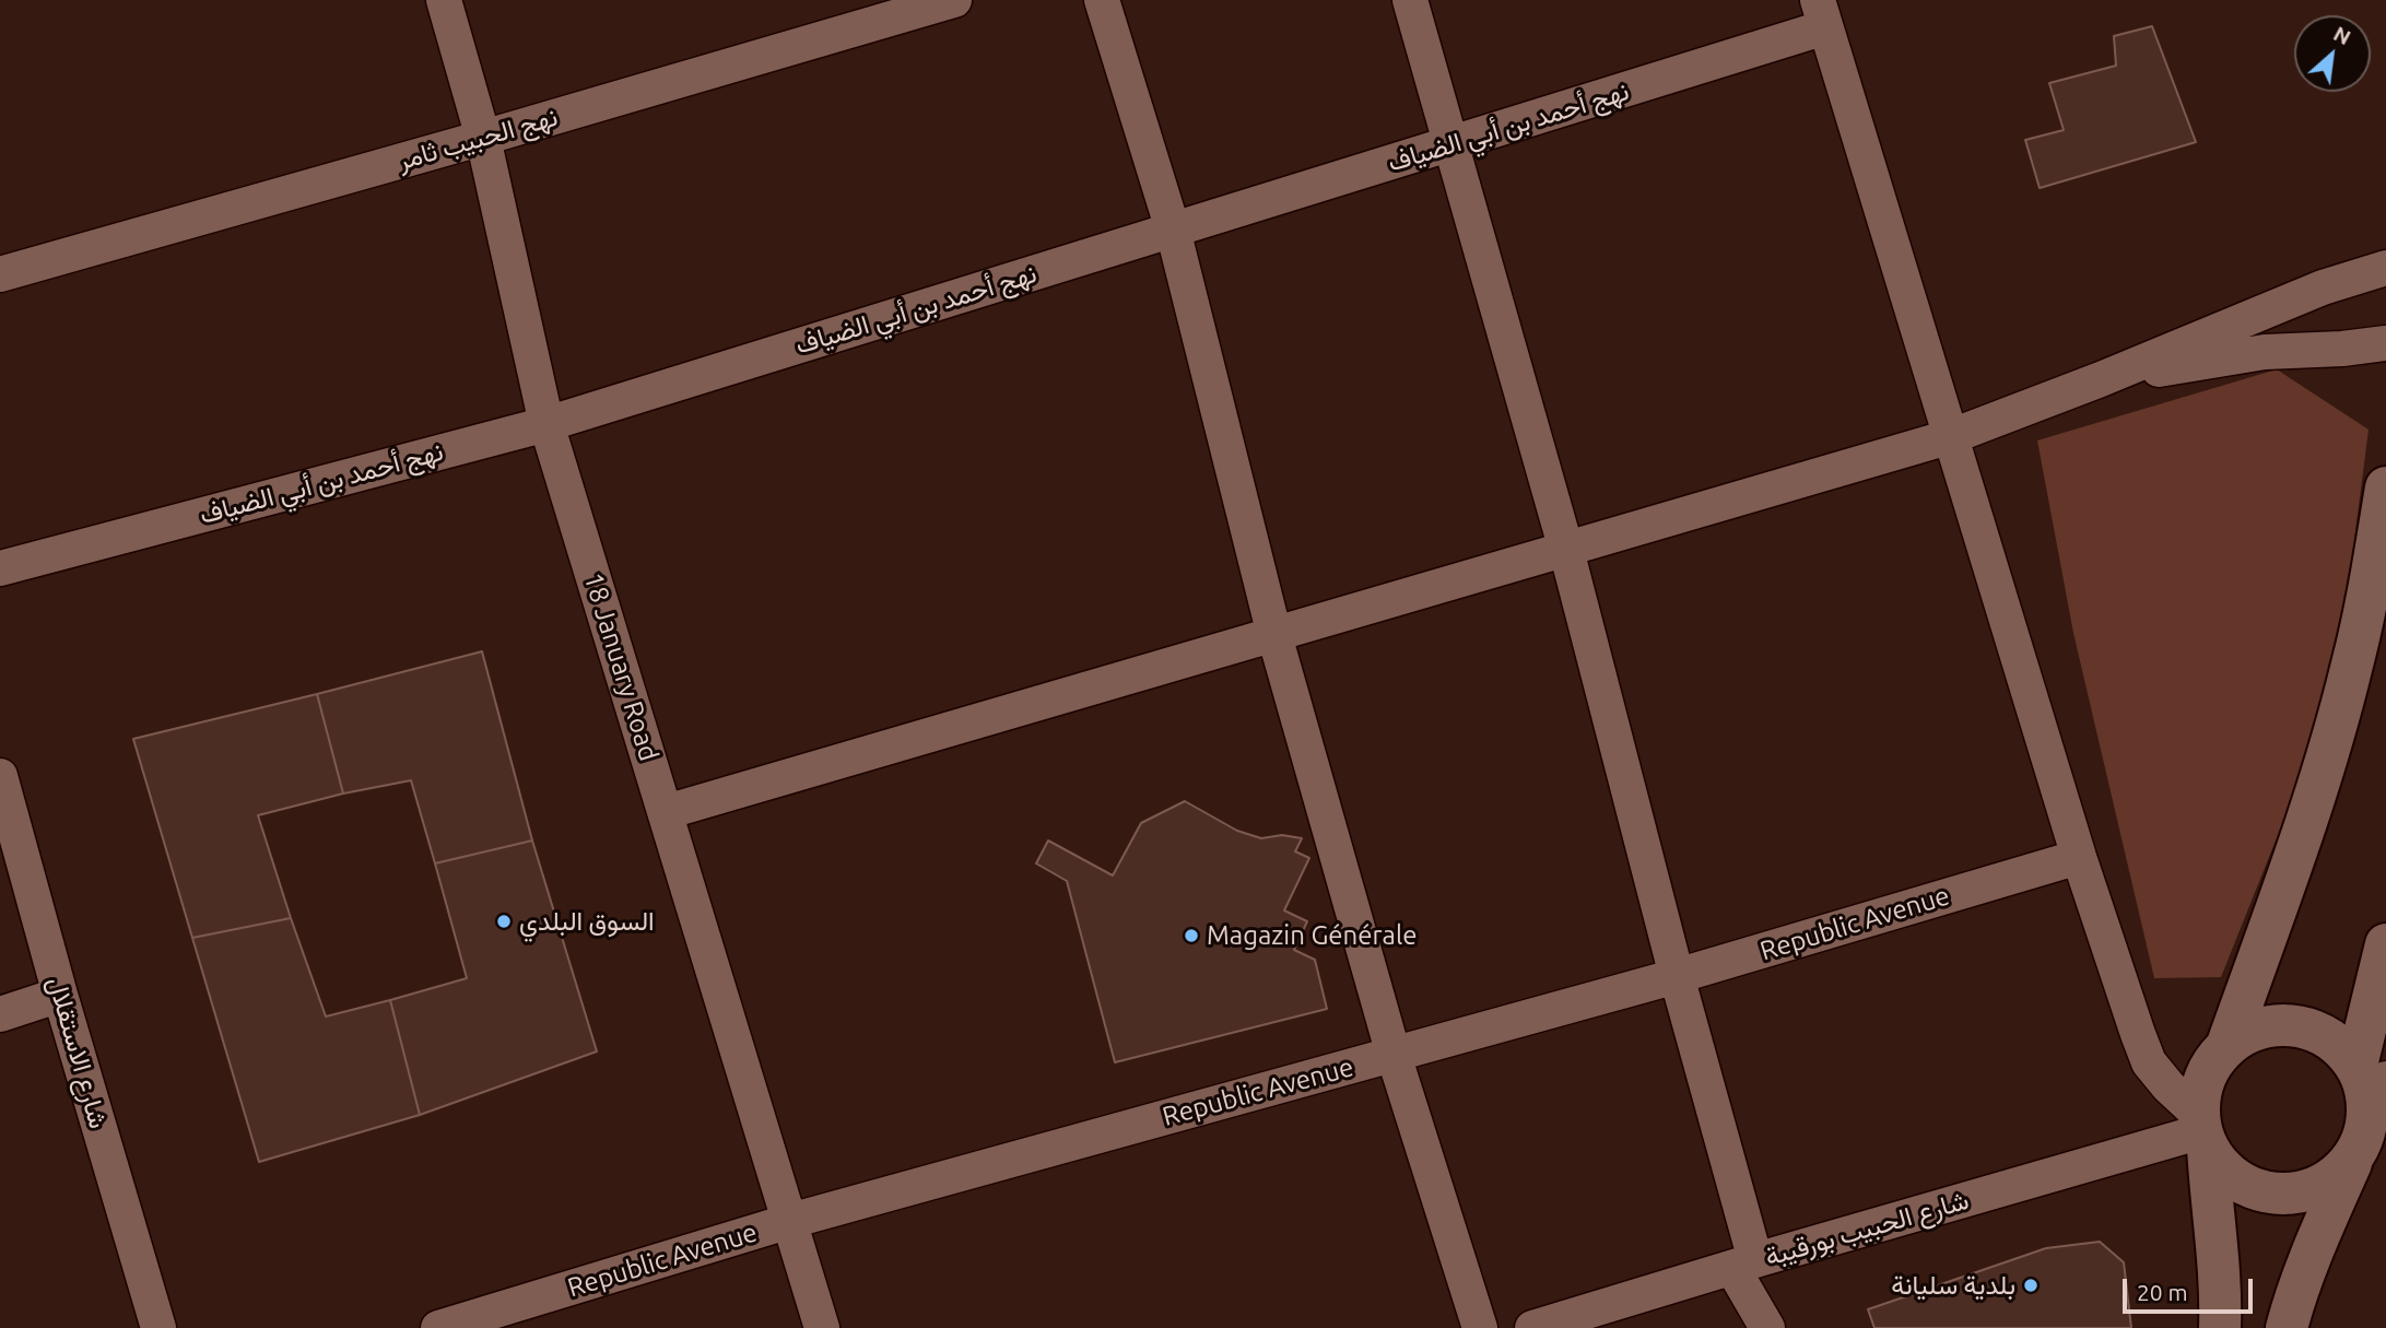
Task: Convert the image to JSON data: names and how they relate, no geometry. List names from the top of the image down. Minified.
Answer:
{"streets":{"street":["نهج أحمد بن أبي الضياف","نهج الحبيب ثامر","18 January Road","Republic Avenue","شارع الاستقلال","شارع الحبيب بورقيبة"]},"crossings":[["نهج أحمد بن أبي الضياف","18 January Road"],["نهج الحبيب ثامر","18 January Road"],["18 January Road","Republic Avenue"]],"places":["السوق البلدي","Magazin Générale","بلدية سليانة"],"scale_bar":"20 m","north":"top right"}
